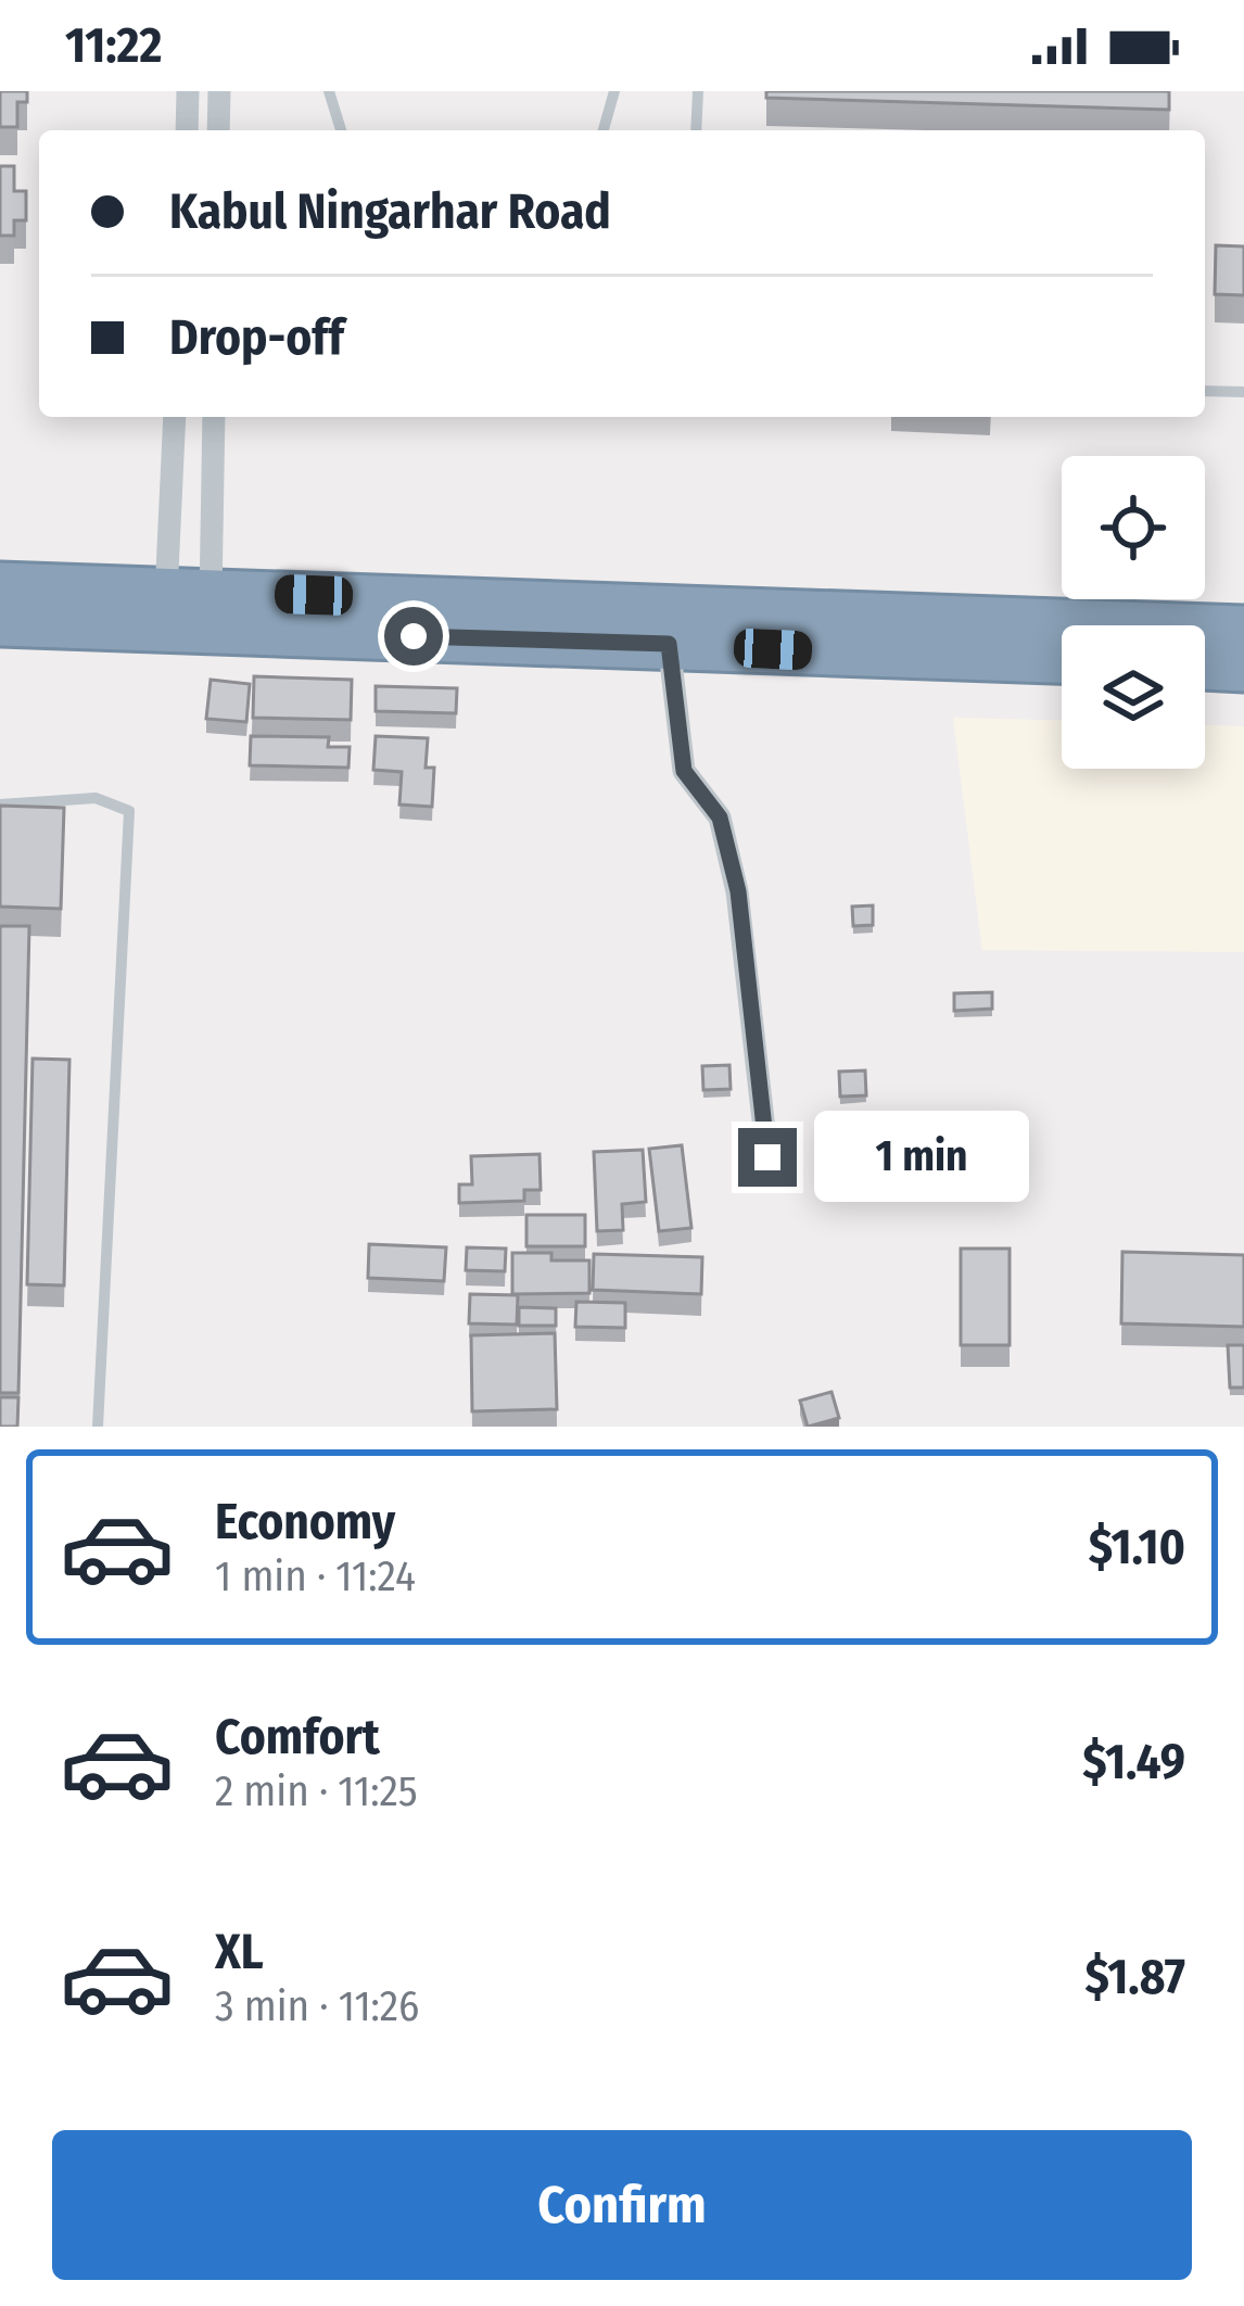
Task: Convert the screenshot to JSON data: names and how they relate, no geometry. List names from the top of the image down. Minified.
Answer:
{"page":{"status":"11:22","banner":["Kabul Ningarhar Road","Drop-off"],"bubble":"1 min","list":[{"name":"Economy","note":"1 min · 11:24","value":"$1.10"},{"name":"Comfort","note":"2 min · 11:25","value":"$1.49"},{"name":"XL","note":"3 min · 11:26","value":"$1.87"}],"buttons":"Confirm"}}
